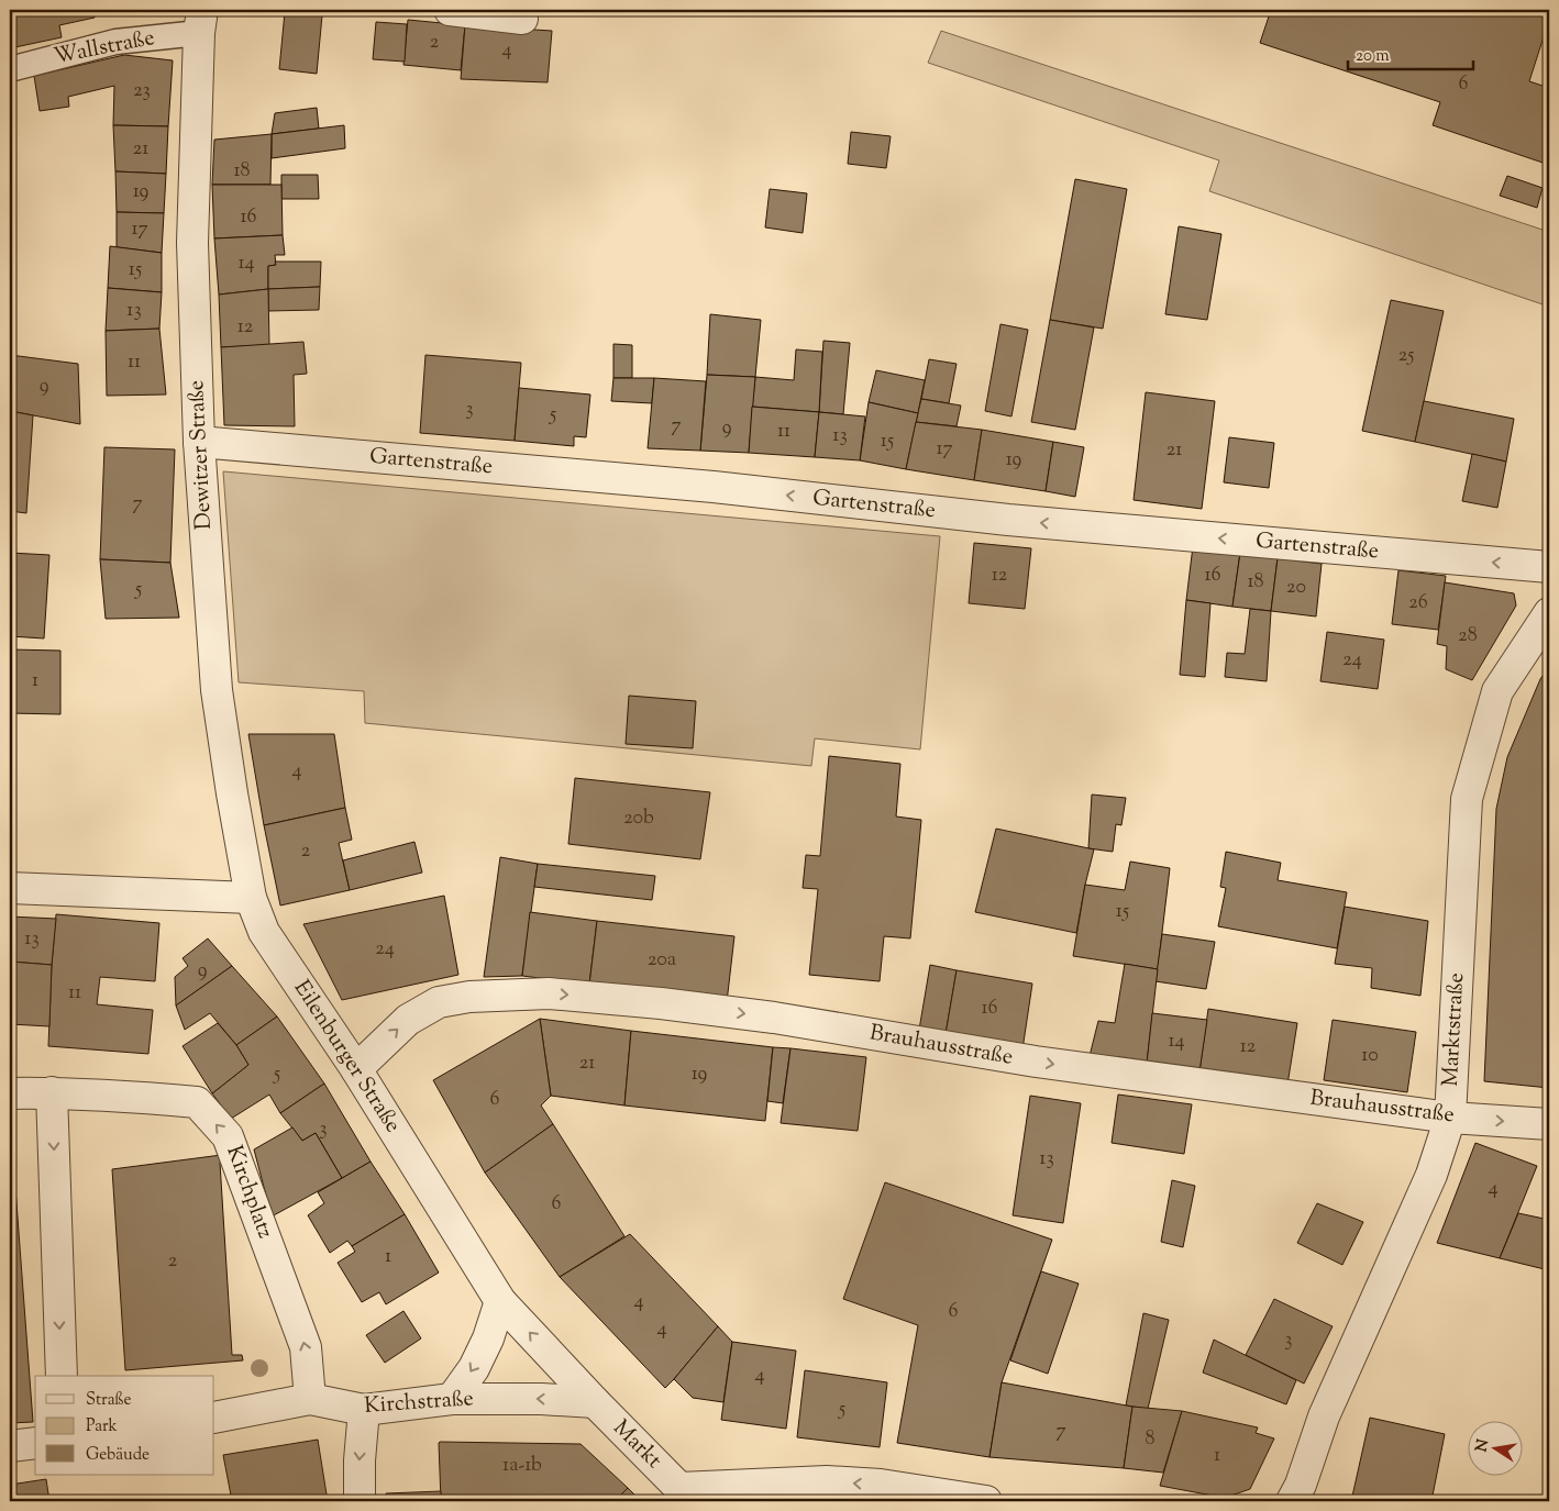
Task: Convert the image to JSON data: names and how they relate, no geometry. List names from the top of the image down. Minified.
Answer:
{"streets":{"street":["Dewitzer Straße","Gartenstraße","Marktstraße","Brauhausstraße","Eilenburger Straße","Kirchplatz","Kirchstraße","Markt"],"lane":["Wallstraße"]},"crossings":[["Wallstraße","Dewitzer Straße"],["Dewitzer Straße","Gartenstraße"],["Dewitzer Straße","Eilenburger Straße"],["Marktstraße","Brauhausstraße"],["Brauhausstraße","Eilenburger Straße"],["Eilenburger Straße","Kirchstraße"],["Eilenburger Straße","Markt"],["Kirchplatz","Kirchstraße"],["Kirchstraße","Markt"]],"one_way":["Gartenstraße","Brauhausstraße","Kirchplatz","Kirchstraße","Markt"],"house_numbers":["2","4","6","23","21","18","19","16","17","14","15","13","12","25","11","9","3","5","7","9","11","13","15","17","21","19","7","12","16","18","20","5","26","28","24","1","4","20b","2","15","13","24","20a","9","11","16","14","12","10","21","5","19","6","3","13","4","6","1","2","4","6","4","3","4","5","7","8","1","1a-1b"],"legend":["Straße","Park","Gebäude"],"scale_bar":"20 m","north":"left"}
